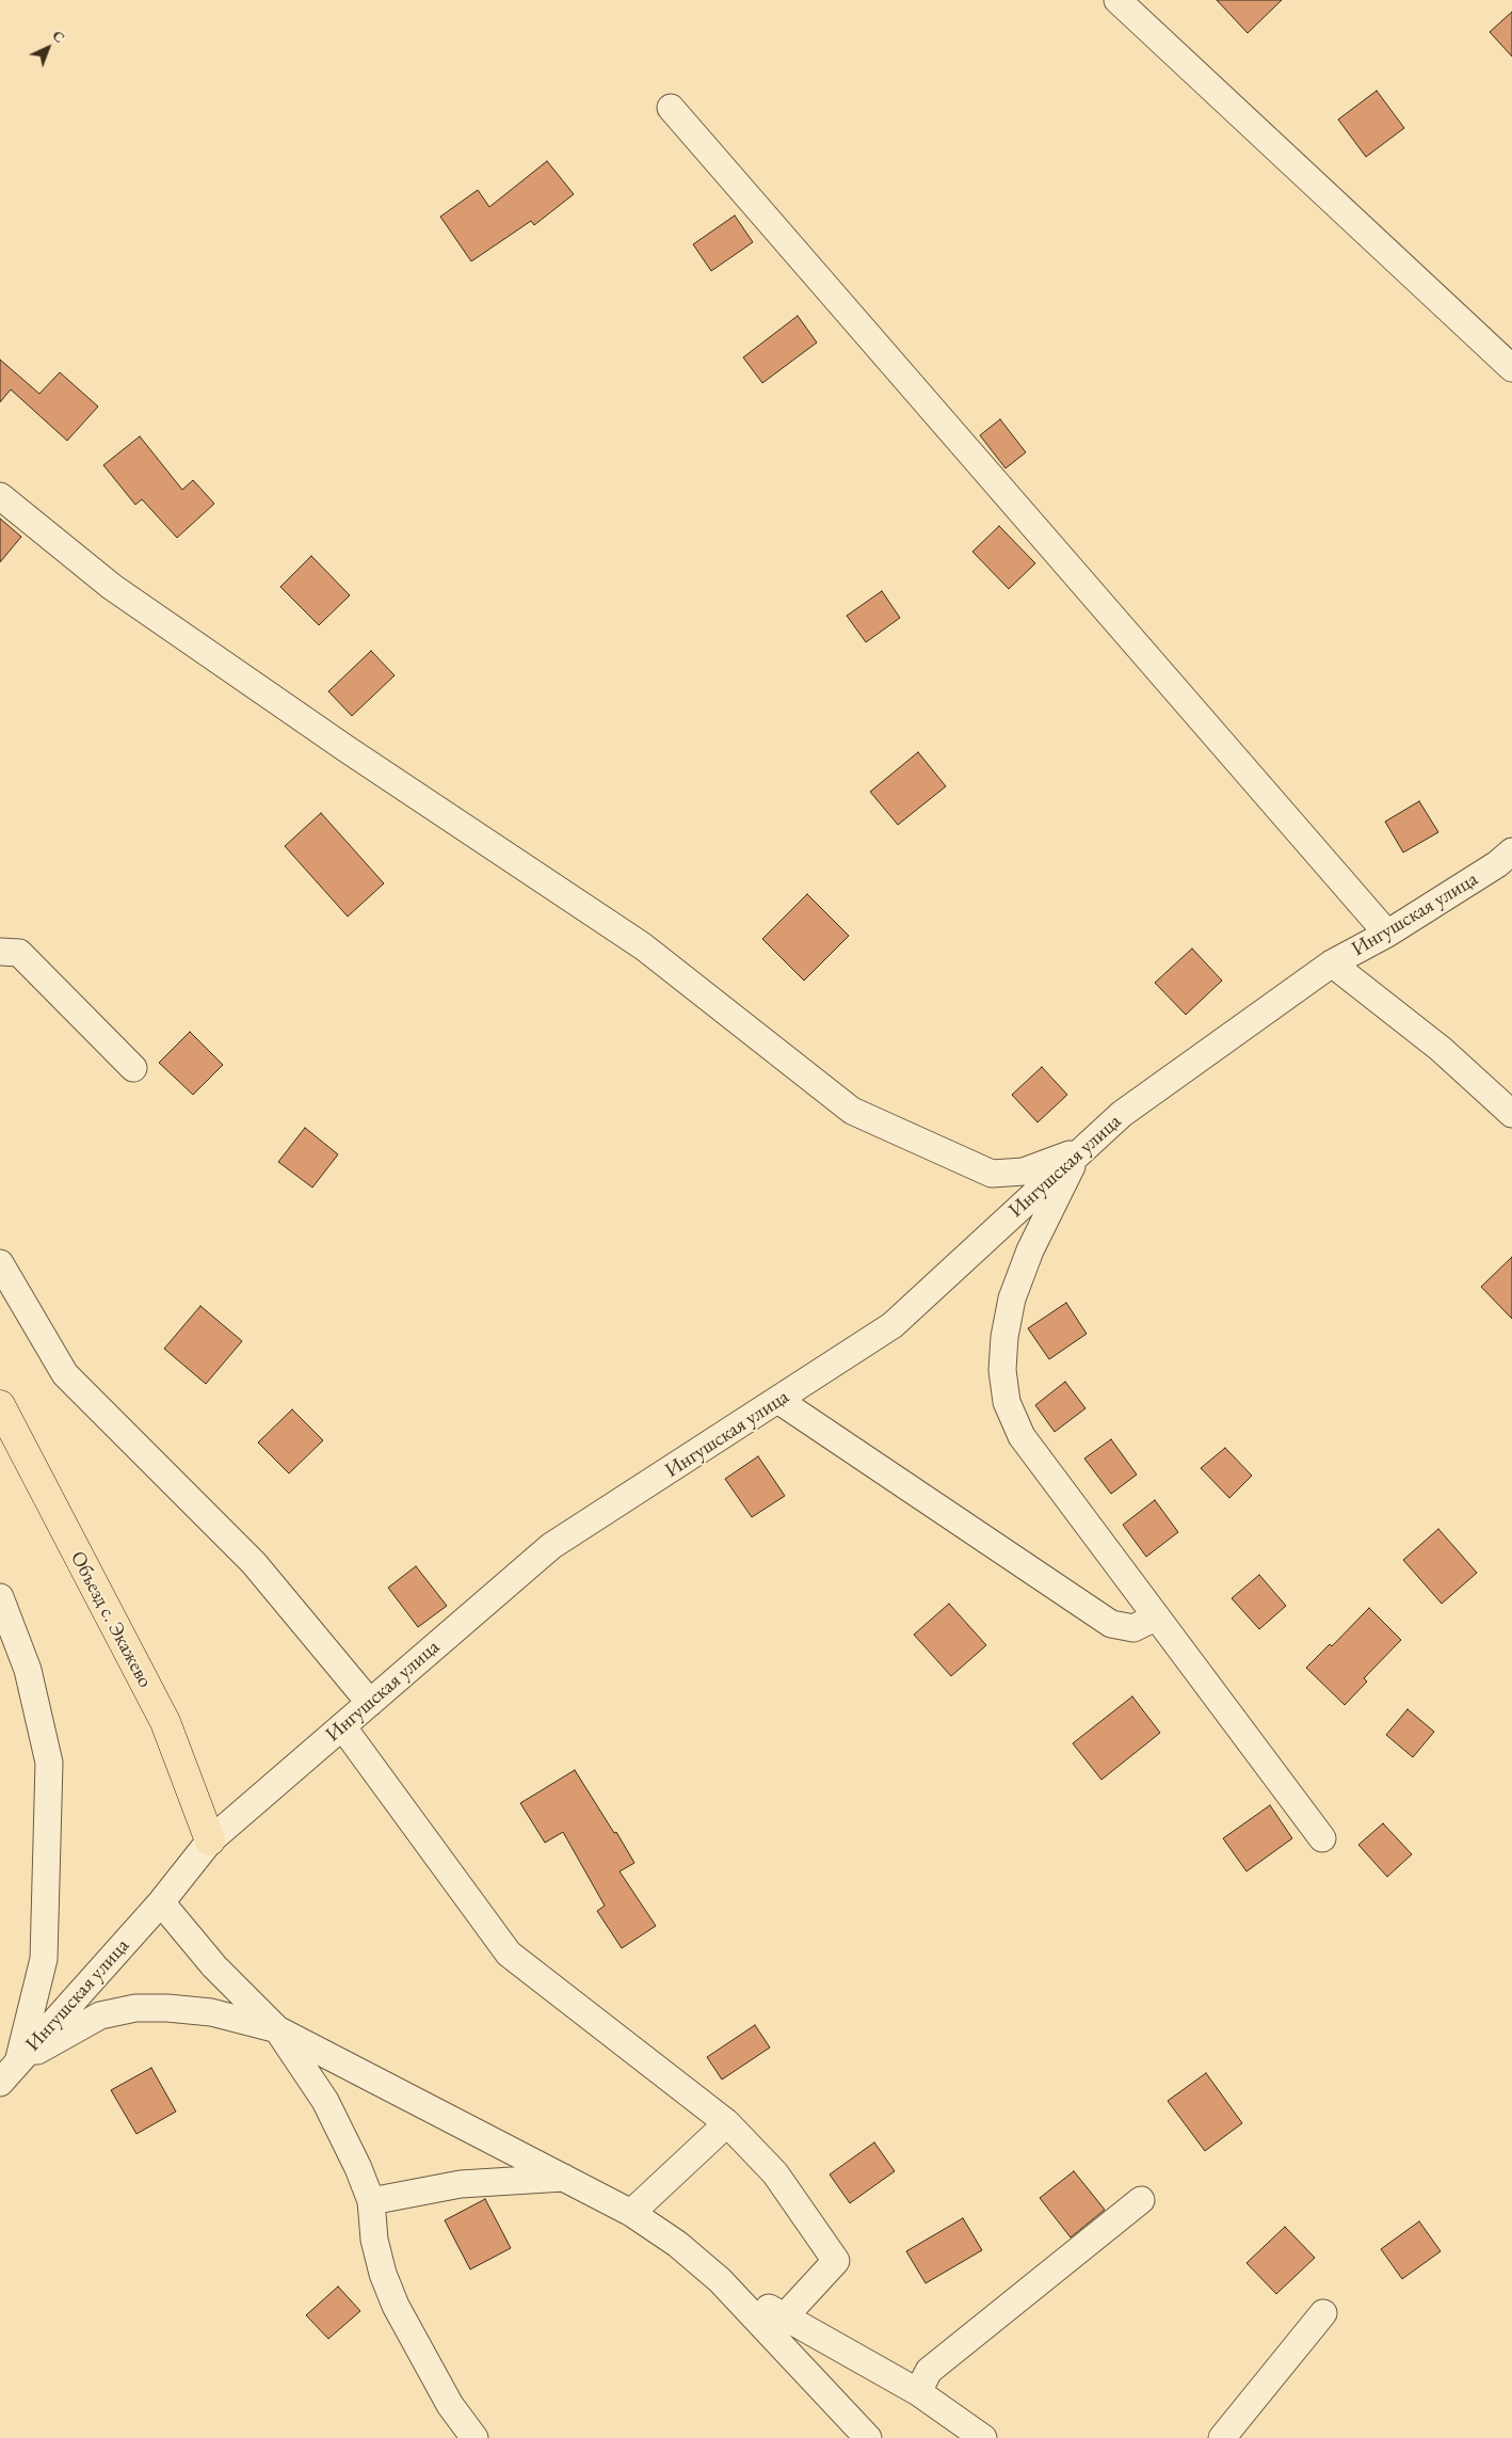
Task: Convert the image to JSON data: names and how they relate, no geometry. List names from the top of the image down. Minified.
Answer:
{"streets":{"main road":["Объезд с. Экажево"],"street":["Ингушская улица"]},"crossings":[["Ингушская улица","Объезд с. Экажево"]],"north":"top right"}
